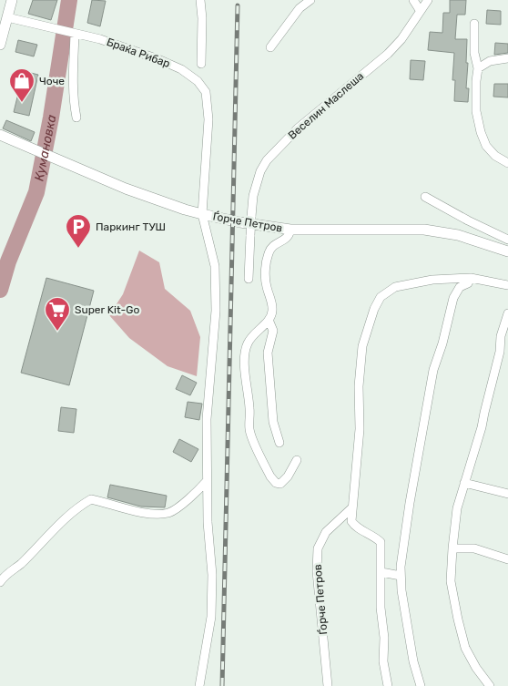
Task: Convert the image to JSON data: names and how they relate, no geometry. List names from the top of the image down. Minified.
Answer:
{"streets":{"street":["Браќа Рибар","Веселин Маслеша","Ѓорче Петров"]},"crossings":[["Браќа Рибар","Ѓорче Петров"]],"water":["Кумановка"],"places":{"shop":["Чоче"],"parking":["Паркинг ТУШ"],"supermarket":["Super Kit-Go"]}}
